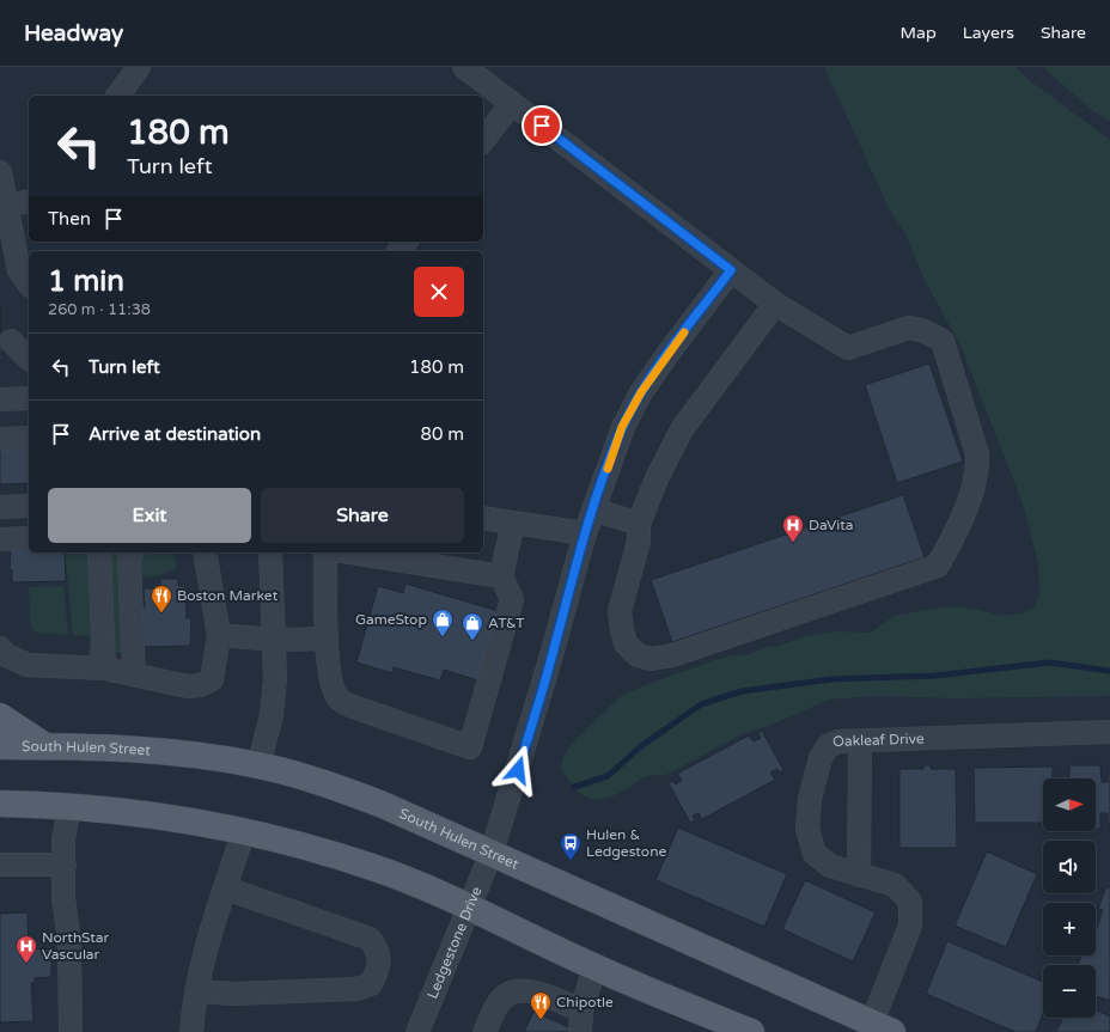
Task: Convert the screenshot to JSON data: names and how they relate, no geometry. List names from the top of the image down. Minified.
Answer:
{"streets":{"main road":["South Hulen Street"],"street":["Oakleaf Drive","Ledgestone Drive"]},"crossings":[["Oakleaf Drive","South Hulen Street"],["South Hulen Street","Ledgestone Drive"]],"places":{"hospital":["DaVita","NorthStar Vascular"],"restaurant":["Boston Market","Chipotle"],"shop":["GameStop","AT&T"],"bus stop":["Hulen & Ledgestone"]},"north":"right","page":{"header":"Headway","nav":["Map","Layers","Share"],"turn":["180 m","Turn left"],"then":"Then","heading":["1 min","260 m · 11:38"],"list":[{"name":"Turn left","value":"180 m"},{"name":"Arrive at destination","value":"80 m"}],"buttons":["Exit","Share"],"map_buttons":["+","−"]}}
